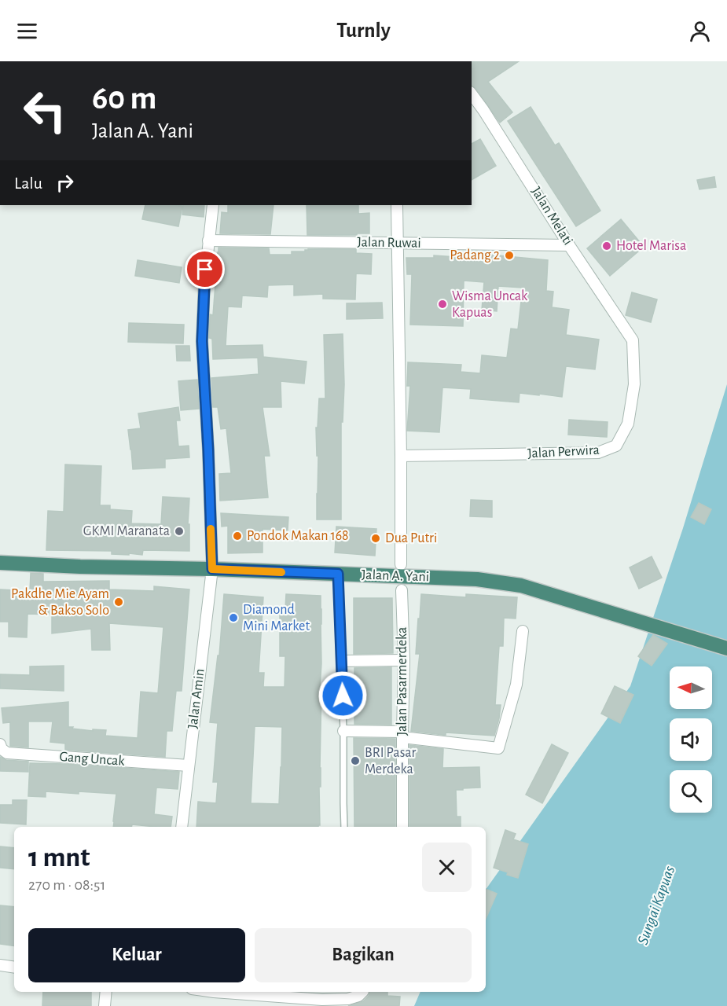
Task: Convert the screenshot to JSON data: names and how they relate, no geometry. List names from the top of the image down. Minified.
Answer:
{"streets":{"highway":["Jalan A. Yani"],"street":["Jalan Melati","Jalan Ruwai","Jalan Perwira","Jalan Pasarmerdeka","Jalan Amin","Gang Uncak"]},"crossings":[["Jalan Melati","Jalan Ruwai"],["Jalan Melati","Jalan Perwira"],["Jalan Ruwai","Jalan Amin"],["Jalan A. Yani","Jalan Amin"],["Jalan Amin","Gang Uncak"]],"water":["Sungai Kapuas"],"places":["Hotel Marisa","Padang 2","Wisma Uncak Kapuas","GKMI Maranata","Pondok Makan 168","Dua Putri","Pakdhe Mie Ayam & Bakso Solo","Diamond Mini Market","BRI Pasar Merdeka"],"north":"left","page":{"header":"Turnly","turn":["60 m","Jalan A. Yani"],"then":"Lalu","heading":["1 mnt","270 m · 08:51"],"buttons":["Keluar","Bagikan"]}}
